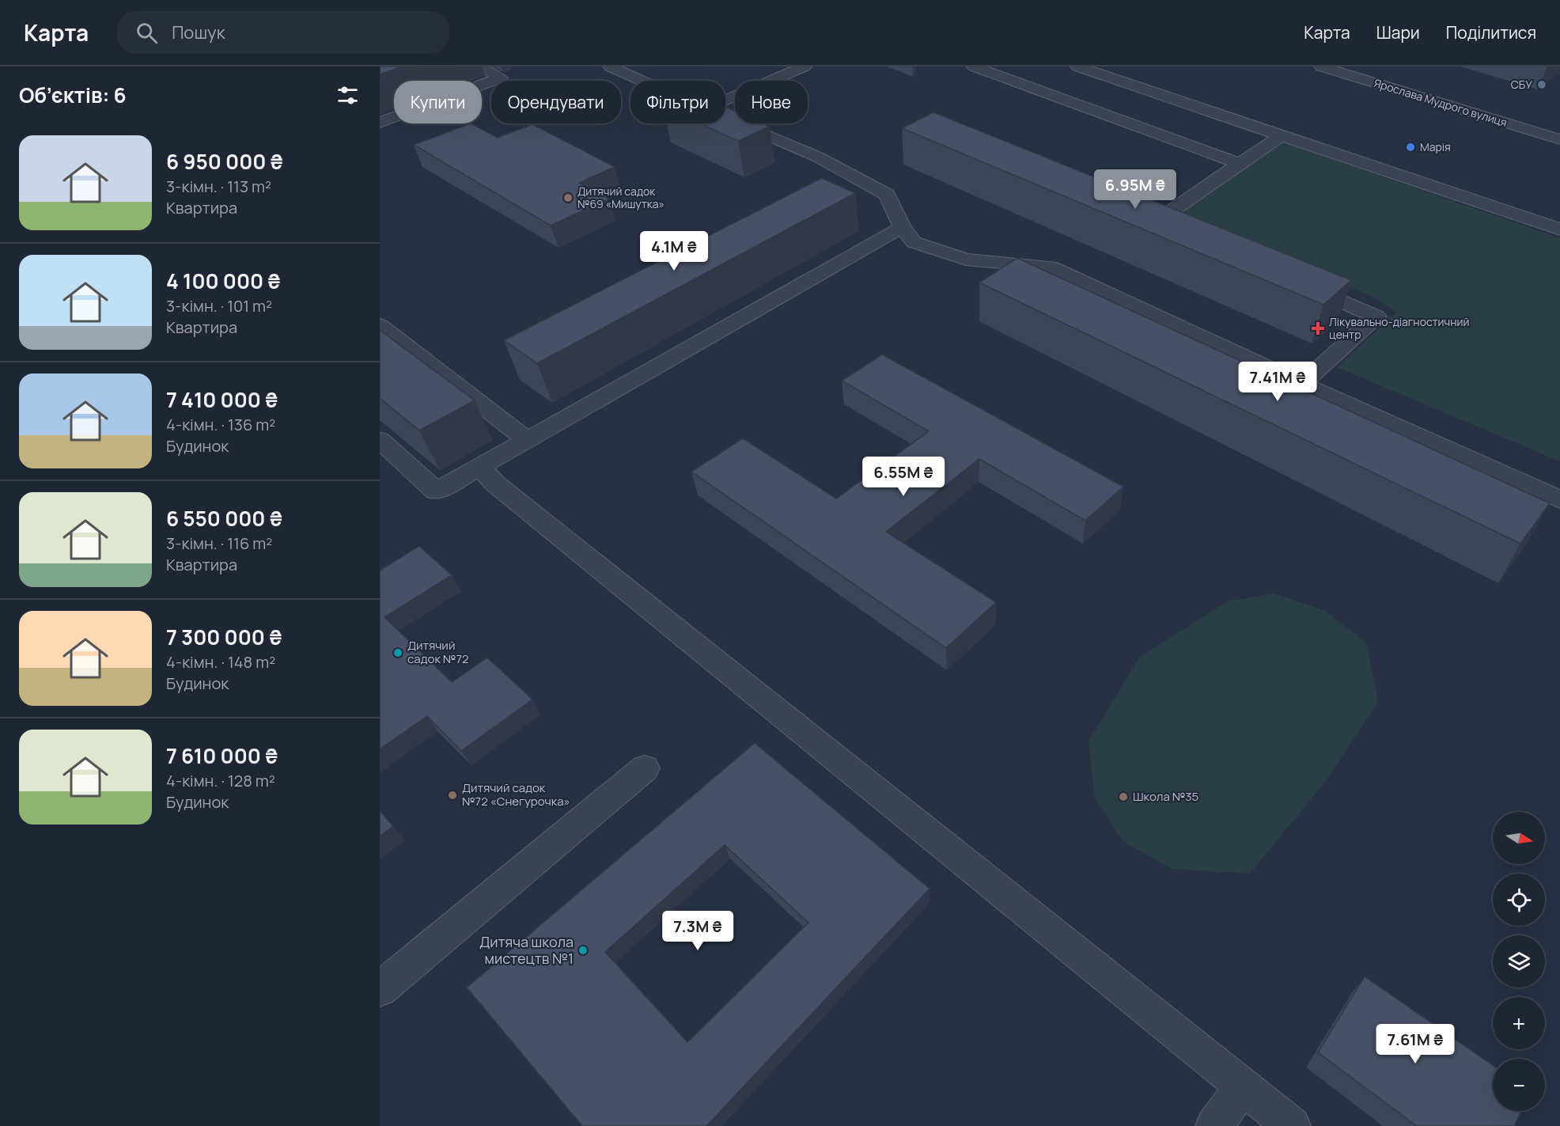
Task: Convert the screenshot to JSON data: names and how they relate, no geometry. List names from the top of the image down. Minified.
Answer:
{"streets":{"street":["Ярослава Мудрого вулиця"]},"places":{"other":["СБУ","Марія","Дитячий садок №69 «Мишутка»","Дитячий садок №72","Дитячий садок №72 «Снегурочка»","Школа №35","Дитяча школа мистецтв №1"],"health":["Лікувально-діагностичний центр"]},"north":"right","page":{"header":"Карта","search":"Пошук","nav":["Карта","Шари","Поділитися"],"heading":"Об’єктів: 6","chip":["Купити","Орендувати","Фільтри","Нове"],"list":[{"name":"6 950 000 ₴","note":"3-кімн. · 113 m² · Квартира"},{"name":"4 100 000 ₴","note":"3-кімн. · 101 m² · Квартира"},{"name":"7 410 000 ₴","note":"4-кімн. · 136 m² · Будинок"},{"name":"6 550 000 ₴","note":"3-кімн. · 116 m² · Квартира"},{"name":"7 300 000 ₴","note":"4-кімн. · 148 m² · Будинок"},{"name":"7 610 000 ₴","note":"4-кімн. · 128 m² · Будинок"}],"price":["6.95M ₴","4.1M ₴","7.41M ₴","6.55M ₴","7.3M ₴","7.61M ₴"],"map_buttons":["+","−"]}}
